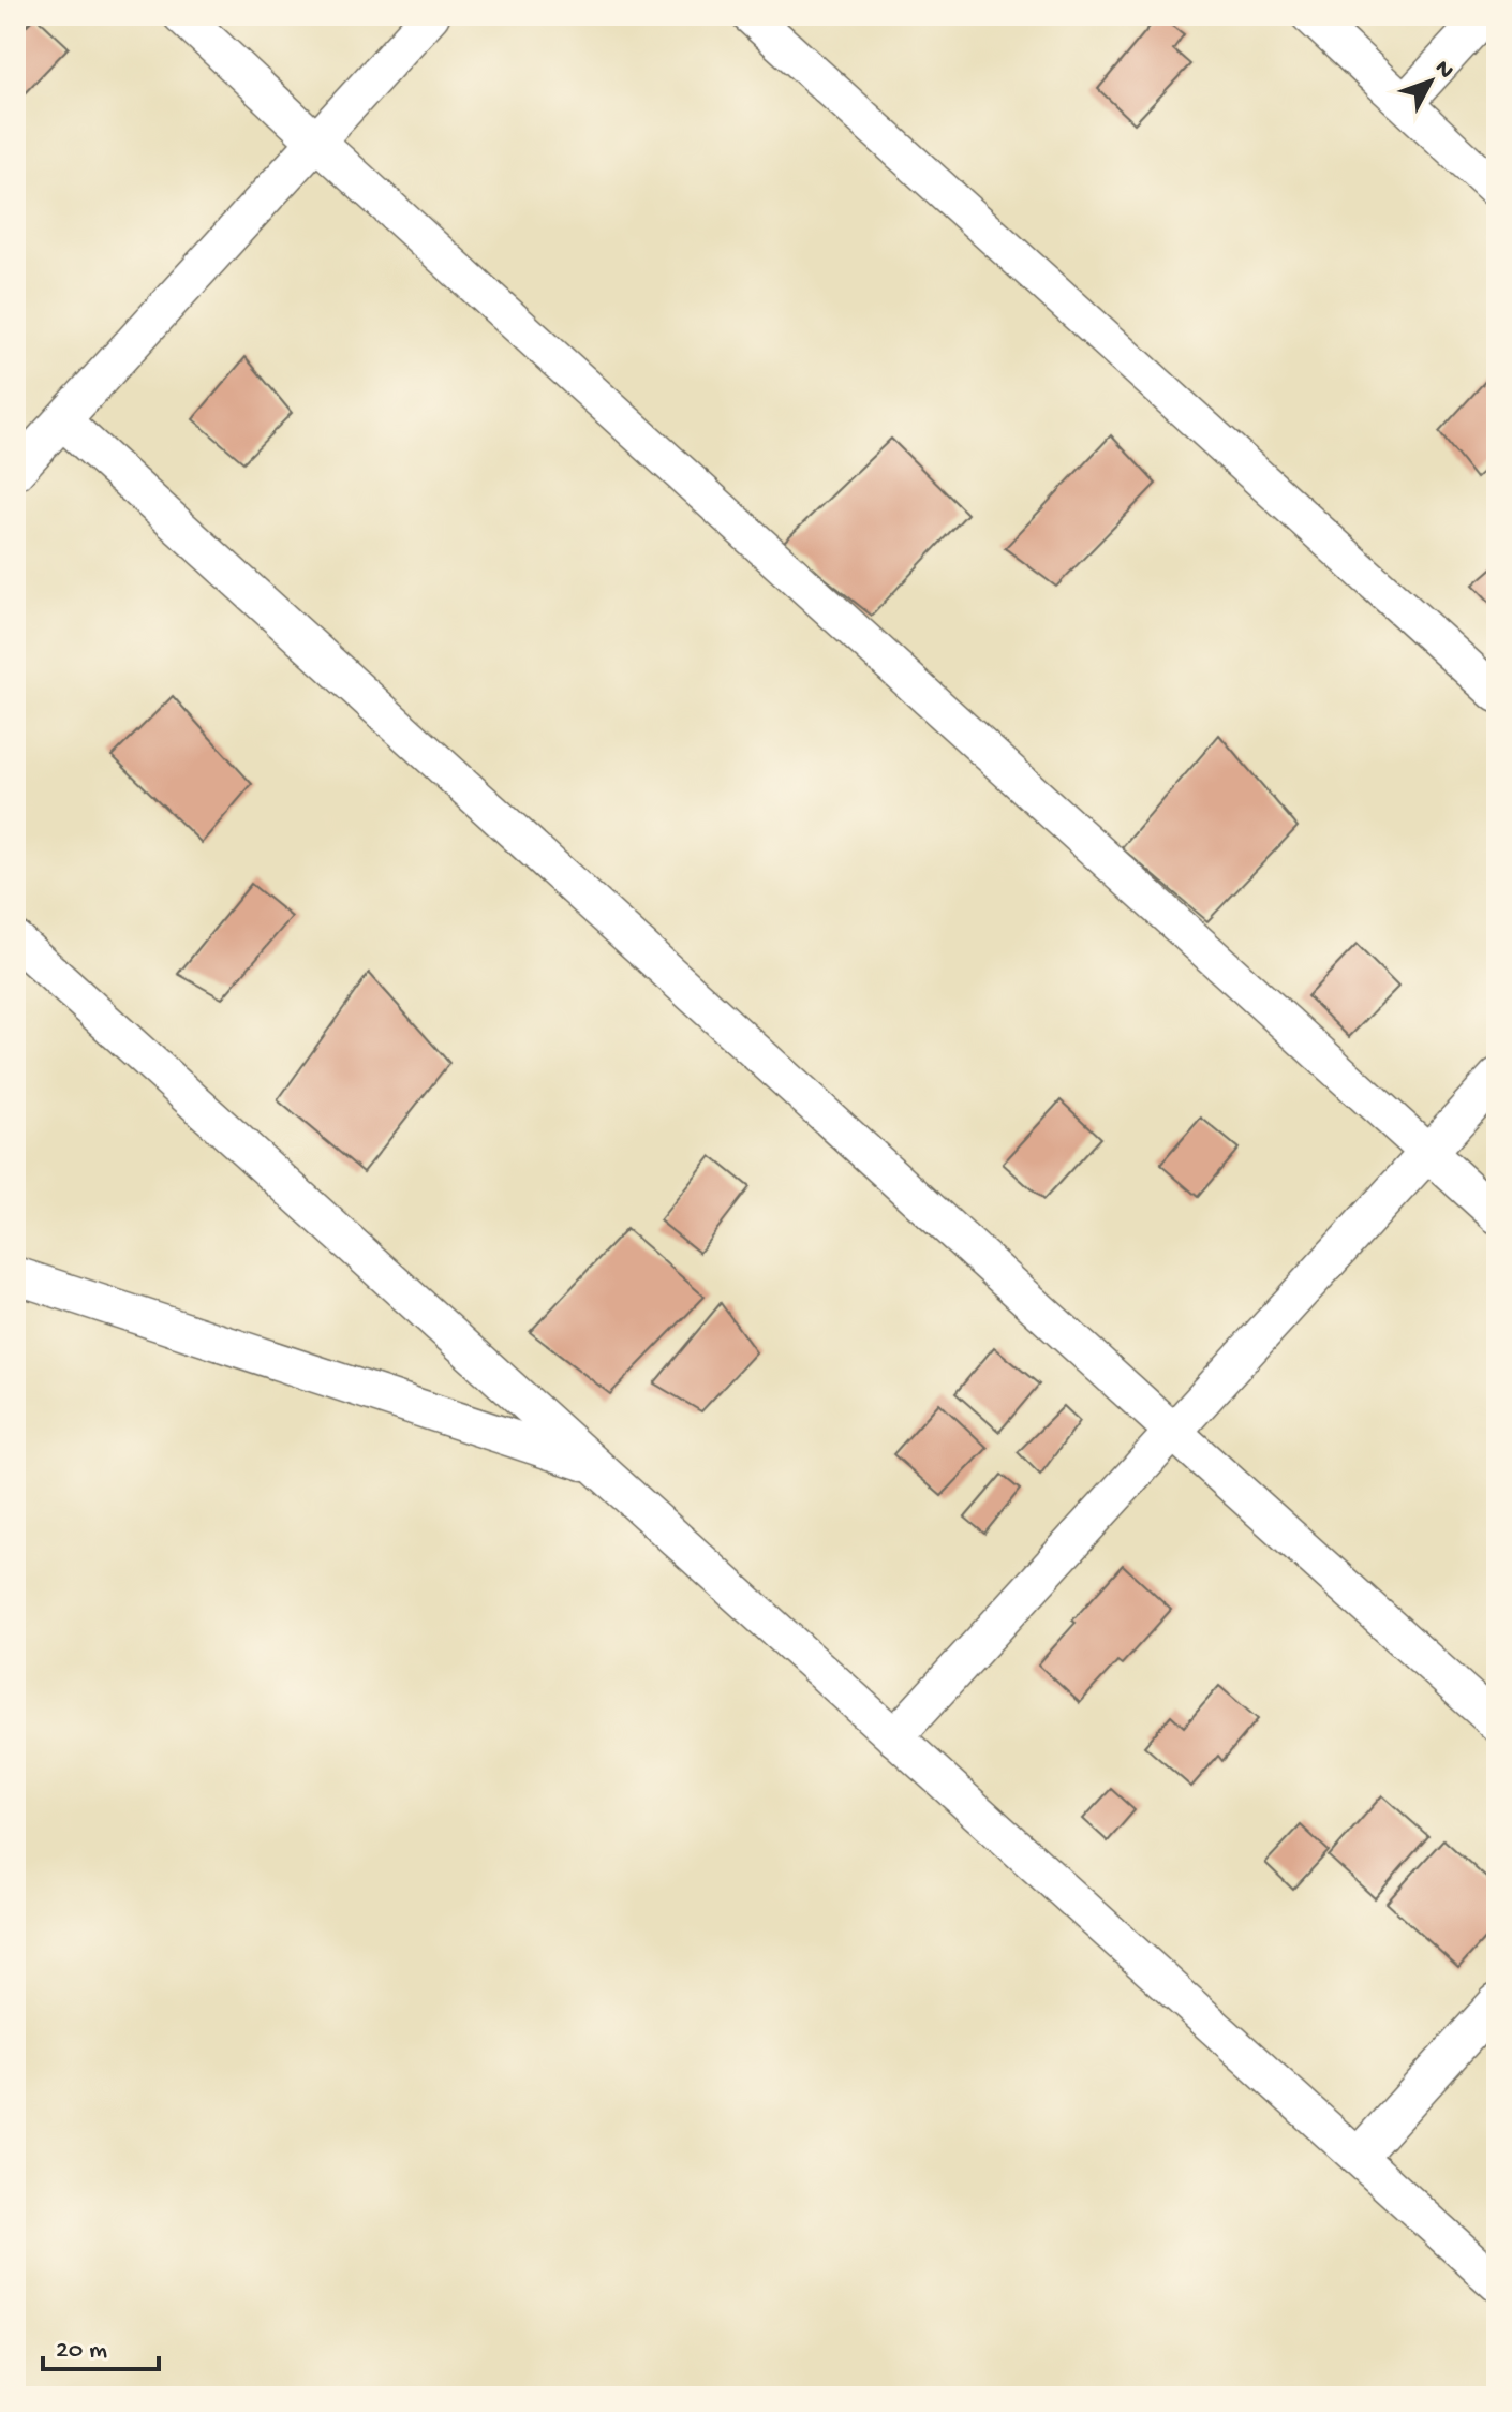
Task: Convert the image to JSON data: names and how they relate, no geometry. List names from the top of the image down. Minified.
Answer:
{"scale_bar":"20 m","north":"top right"}
